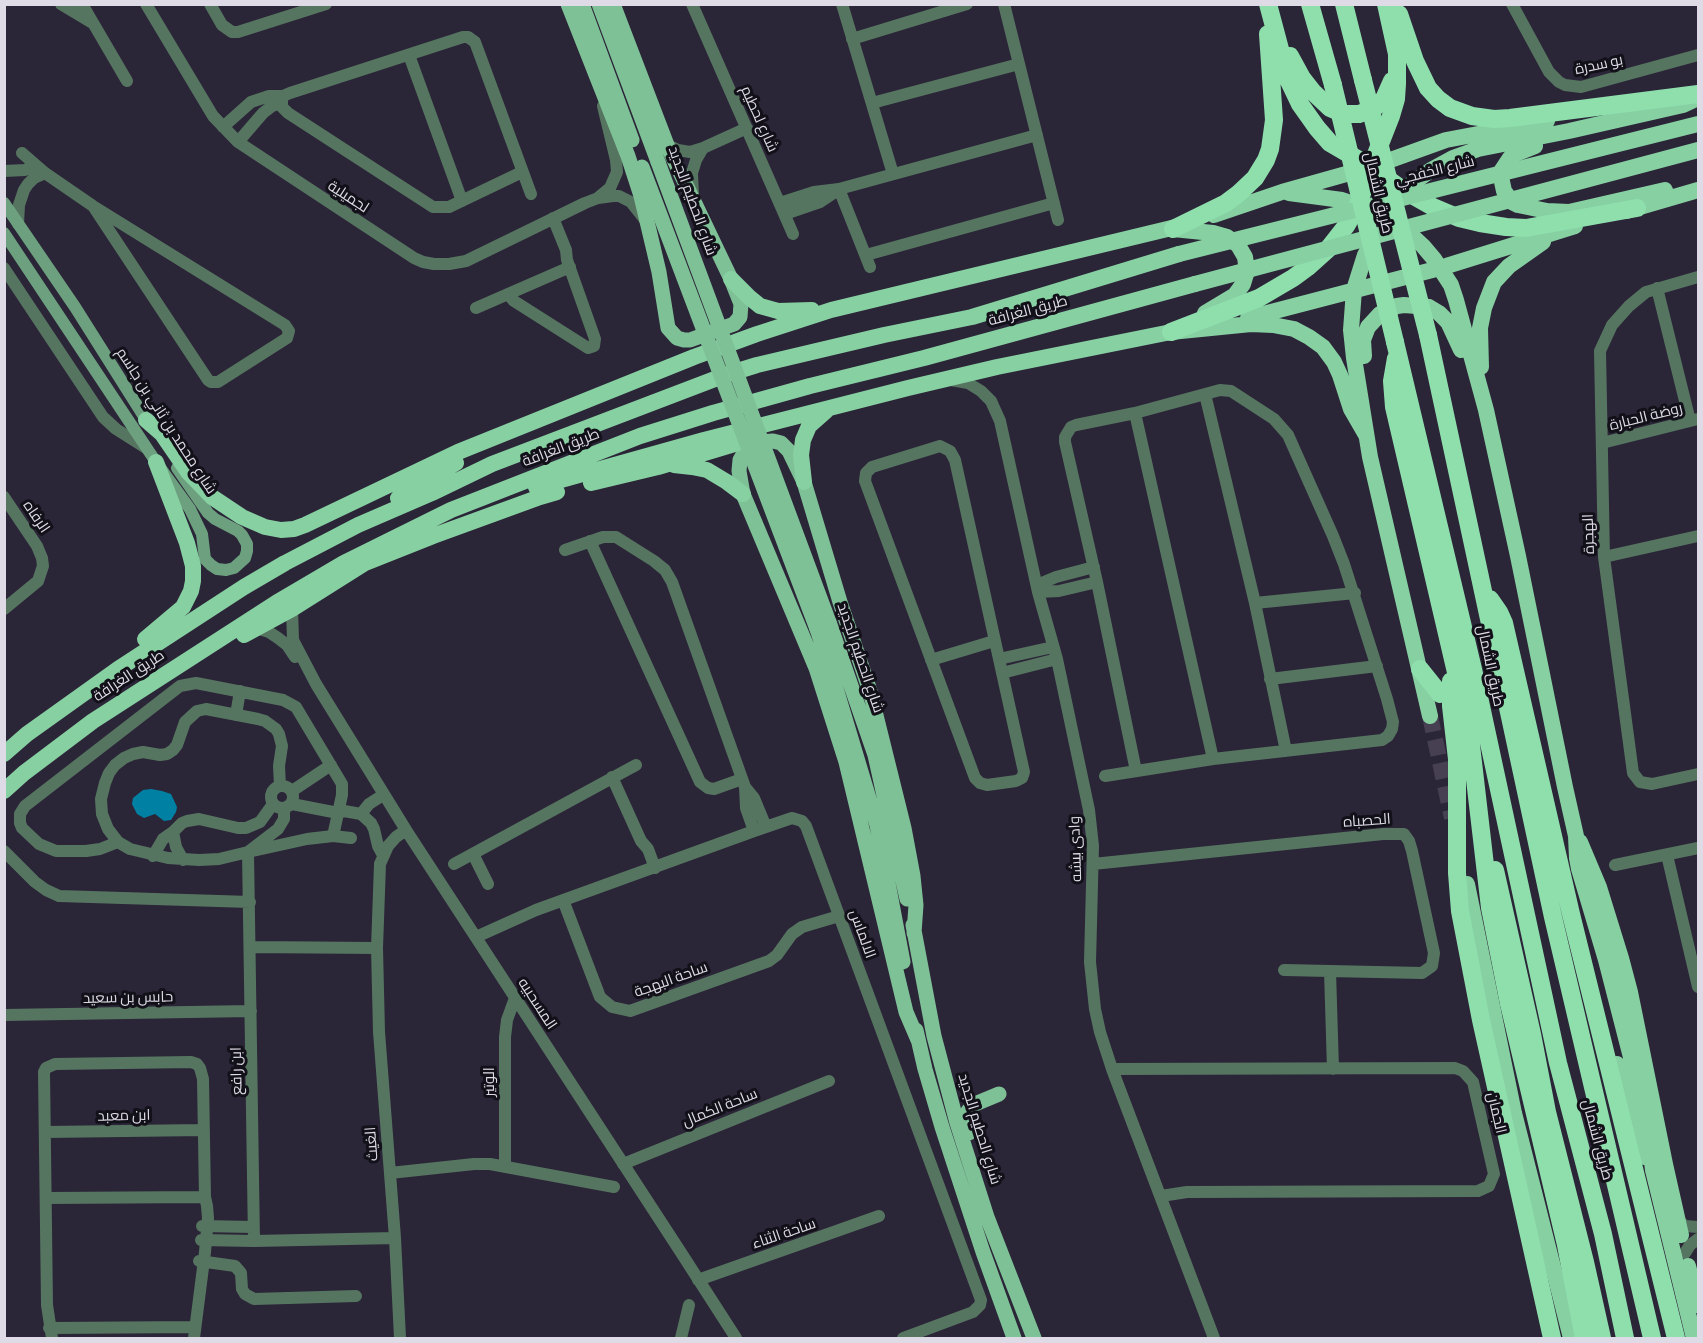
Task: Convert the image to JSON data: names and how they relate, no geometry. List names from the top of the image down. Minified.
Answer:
{"streets":{"highway":["شارع الخفجي","طريق الشمال","طريق الغرافة"],"main road":["شارع الحطيم الجديد","شارع محمد بن ثاني بن جاسم"],"street":["بو سدرة","شارع لحطيم","لجميلية","روضة الحبارة","الرفاه","الهجرة","الحصباه","وادى بيشه","الالماس","ساحة البهجة","حابس بن سعيد","المسحبيه","ابن رافع","الوتير","ساحة الكمال","الجمان","ابن معبد","الغيث","ساحة الثناء"]},"crossings":[["شارع الخفجي","طريق الغرافة"],["روضة الحبارة","الهجرة"],["الحصباه","وادى بيشه"],["وادى بيشه","الجمان"],["الالماس","ساحة البهجة"],["الالماس","المسحبيه"],["حابس بن سعيد","ابن رافع"],["المسحبيه","الوتير"],["المسحبيه","ساحة الكمال"],["المسحبيه","ساحة الثناء"]]}
